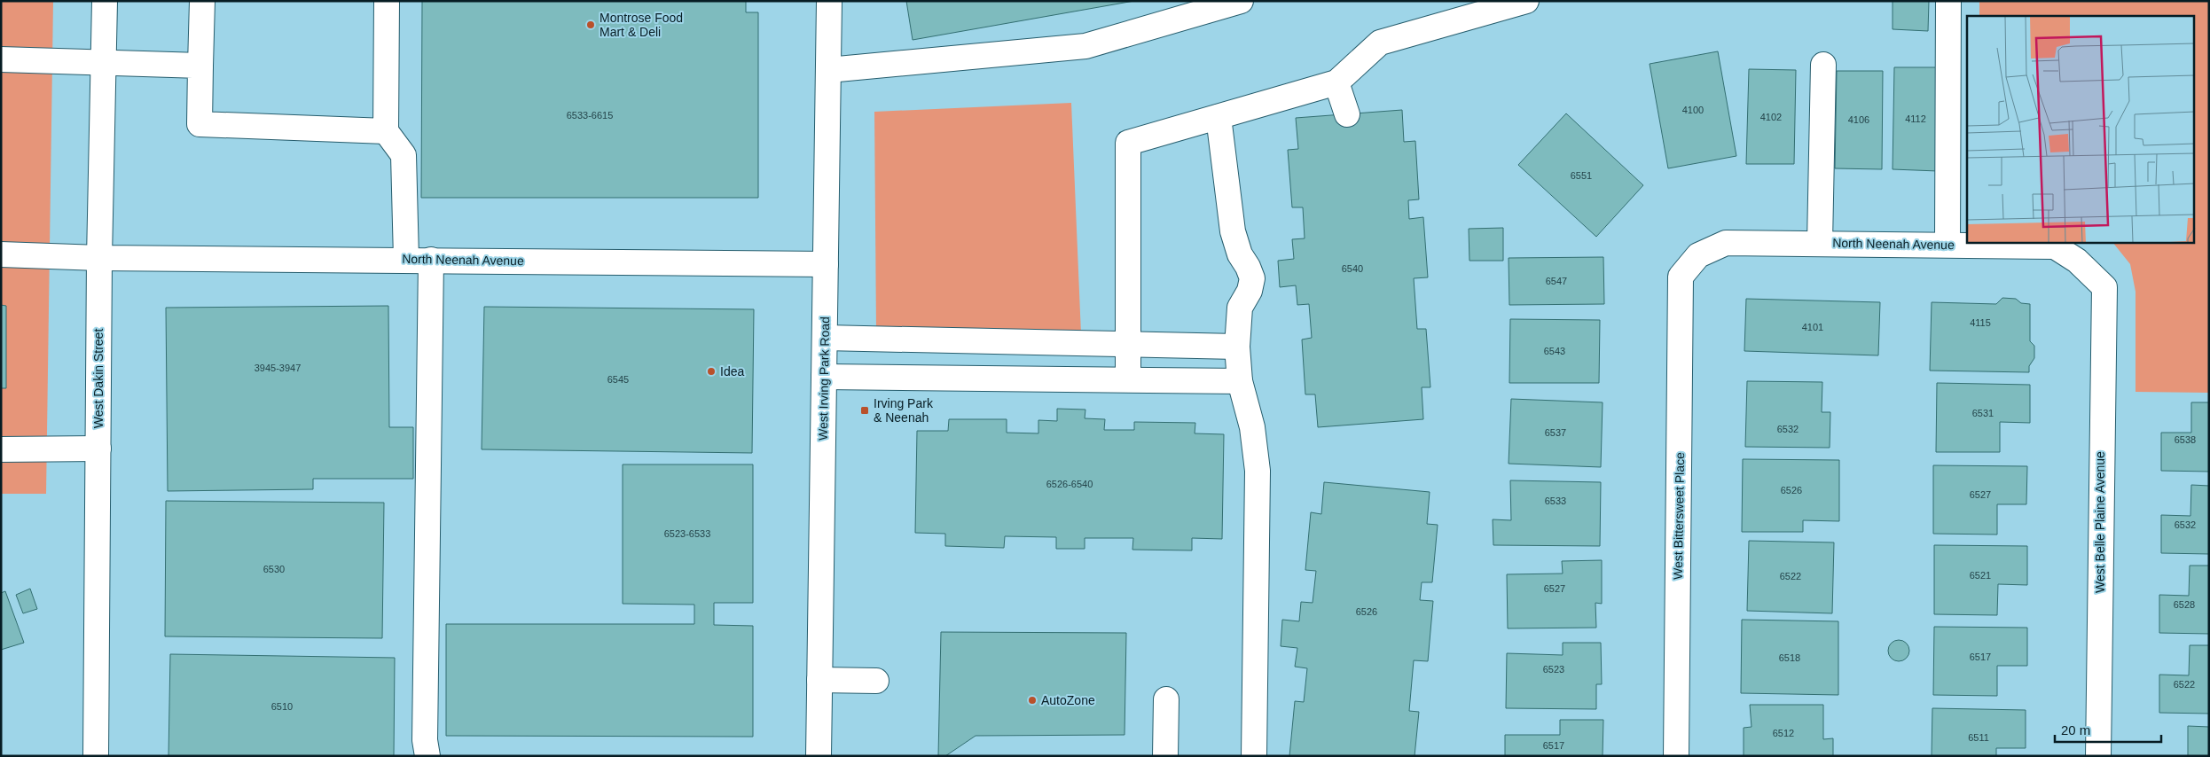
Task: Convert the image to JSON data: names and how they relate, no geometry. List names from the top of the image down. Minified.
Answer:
{"streets":{"street":["North Neenah Avenue","West Dakin Street","West Irving Park Road","West Bittersweet Place","West Belle Plaine Avenue"]},"crossings":[["North Neenah Avenue","West Dakin Street"],["North Neenah Avenue","West Irving Park Road"],["North Neenah Avenue","West Bittersweet Place"],["North Neenah Avenue","West Belle Plaine Avenue"]],"places":{"other":["Montrose Food Mart & Deli","Idea","AutoZone"],"transit":["Irving Park & Neenah"]},"house_numbers":["4100","6533-6615","4102","4112","4106","6551","6540","6547","4115","4101","6543","3945-3947","6545","6531","6532","6537","6538","6526-6540","6526","6527","6533","6532","6523-6533","6530","6521","6522","6527","6528","6526","6517","6518","6523","6522","6510","6512","6511","6517"],"scale_bar":"20 m"}
